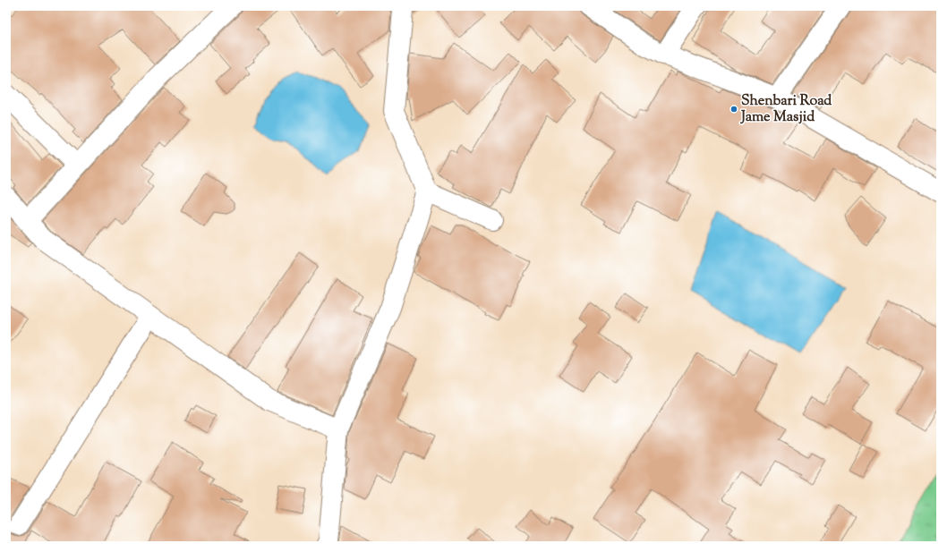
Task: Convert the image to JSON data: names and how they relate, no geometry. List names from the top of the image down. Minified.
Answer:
{"places":["Shenbari Road Jame Masjid"]}
